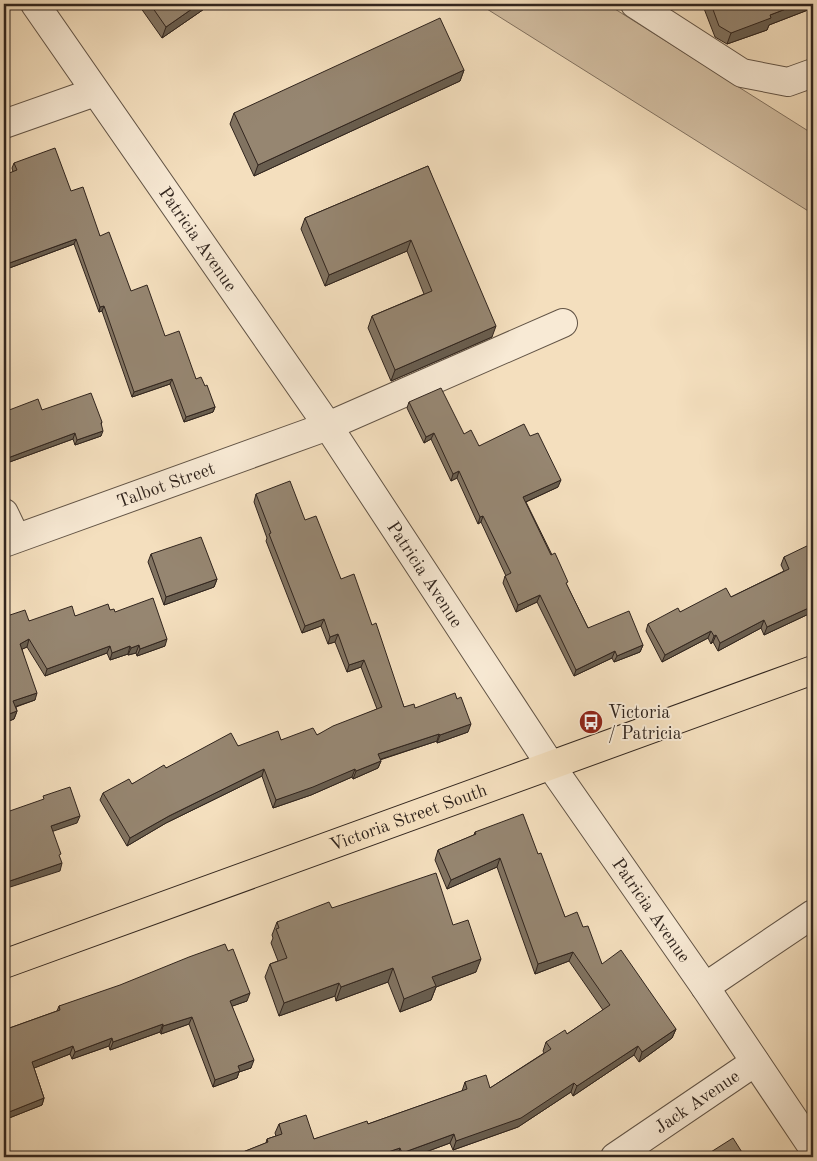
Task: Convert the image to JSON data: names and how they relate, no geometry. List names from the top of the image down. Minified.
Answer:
{"streets":{"main road":["Victoria Street South"],"street":["Patricia Avenue","Talbot Street","Jack Avenue"]},"crossings":[["Patricia Avenue","Talbot Street"],["Patricia Avenue","Victoria Street South"],["Patricia Avenue","Jack Avenue"]],"places":{"bus stop":["Victoria / Patricia"]}}
